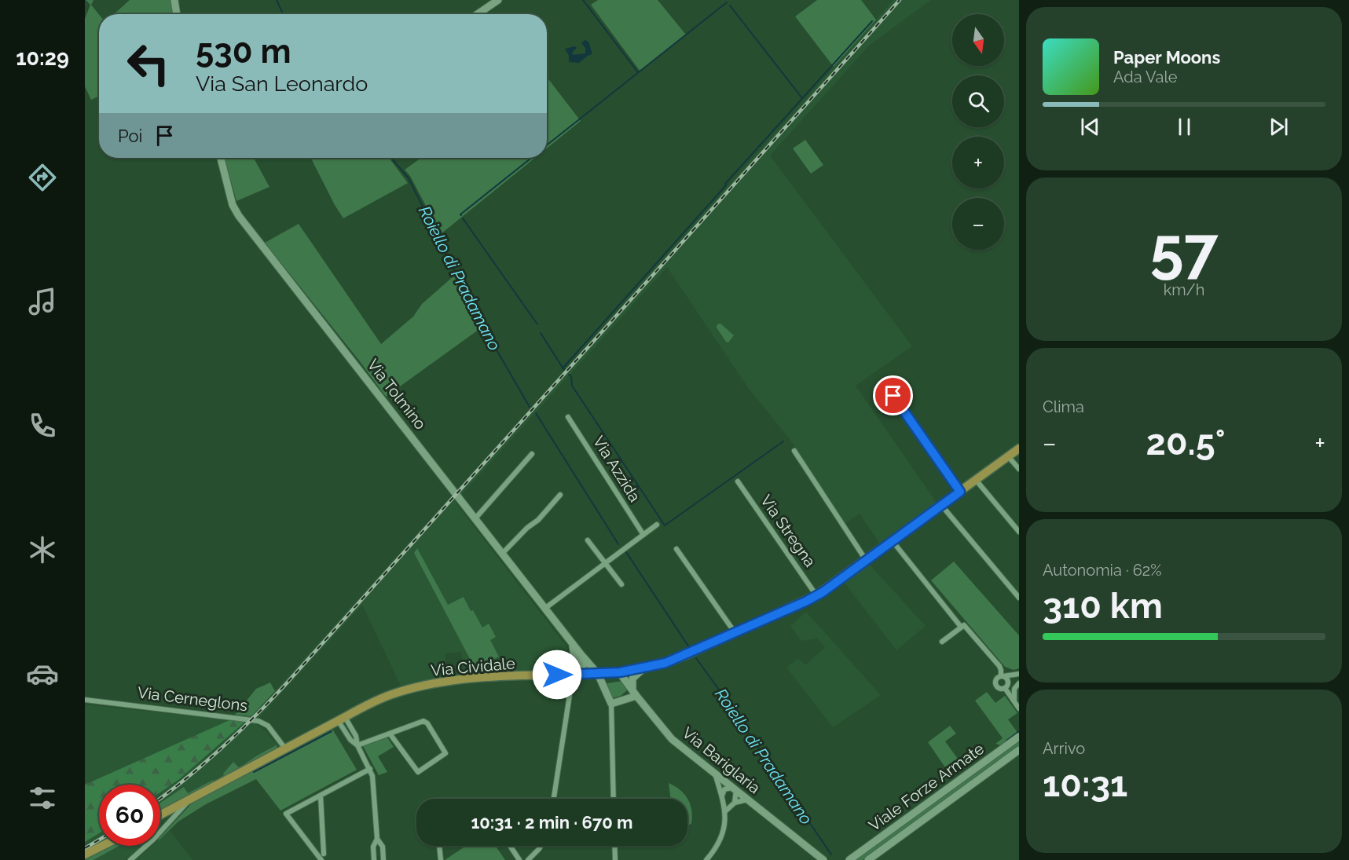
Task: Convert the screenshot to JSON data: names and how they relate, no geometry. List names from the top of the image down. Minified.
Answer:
{"streets":{"main road":["Via Cividale"],"street":["Via Tolmino","Via Azzida","Via Stregna","Via Cerneglons","Via Bariglaria","Viale Forze Armate"]},"crossings":[["Via Tolmino","Via Cividale"],["Via Stregna","Via Cividale"],["Via Cividale","Via Cerneglons"],["Via Cividale","Via Bariglaria"]],"water":["Roiello di Pradamano"],"north":"bottom","page":{"tabs":"10:29","map_buttons":["+","−"],"turn":["530 m","Via San Leonardo"],"song":["Paper Moons","Ada Vale"],"then":"Poi","tile":[["57","km/h"],"Clima",["Autonomia · 62%","310 km"],["Arrivo","10:31"]],"heat":["−","20.5°","+"],"limit":"60","trip":"10:31 · 2 min · 670 m"}}
